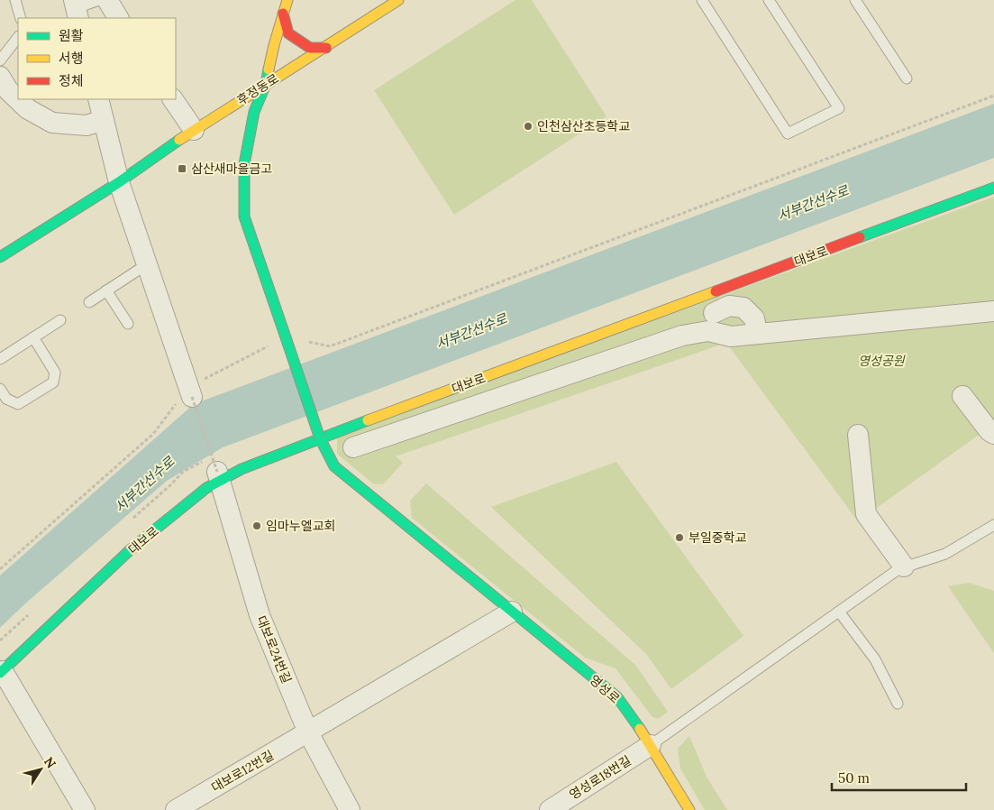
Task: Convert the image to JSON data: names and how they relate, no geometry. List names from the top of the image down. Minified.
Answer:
{"streets":{"street":["후정동로","대보로","대보로24번길","영성로","대보로12번길","영성로18번길"]},"crossings":[["대보로","대보로24번길"],["대보로","영성로"],["대보로24번길","대보로12번길"],["영성로","영성로18번길"]],"water":["서부간선수로"],"parks":["영성공원"],"places":{"other":["인천삼산초등학교","임마누엘교회","부일중학교"],"transit":["삼산새마을금고"]},"legend":["원활","서행","정체"],"scale_bar":"50 m","north":"top right"}
